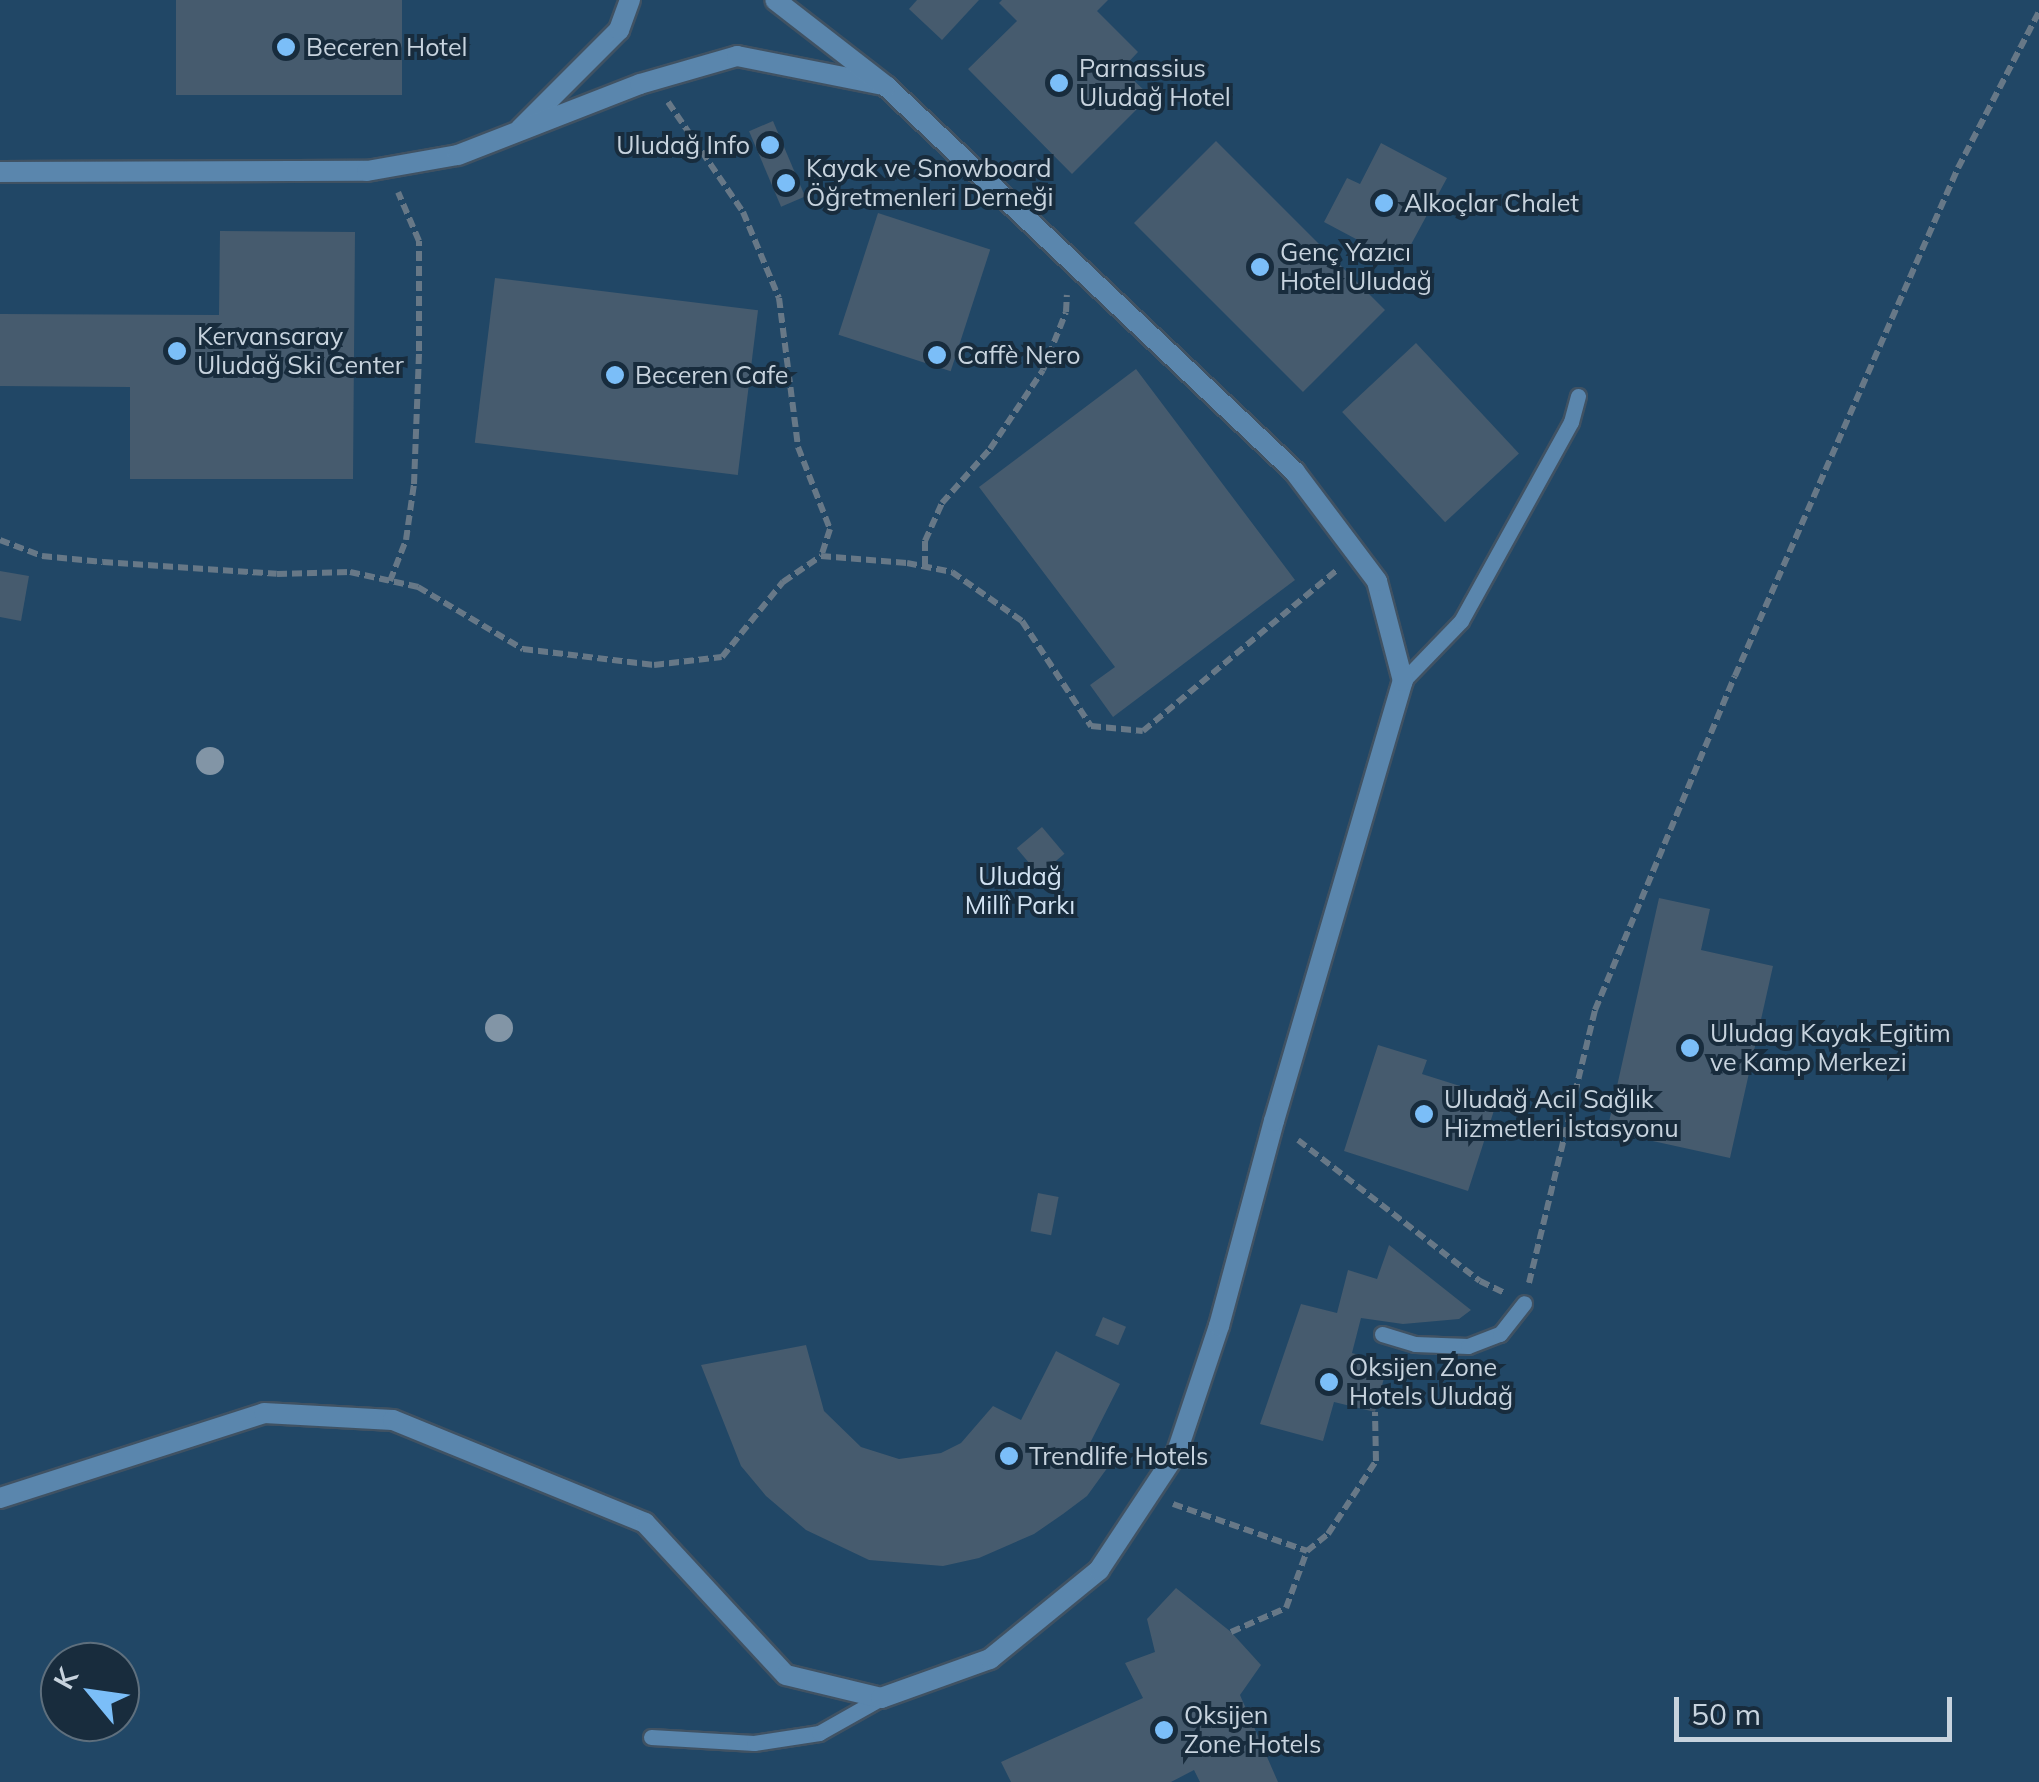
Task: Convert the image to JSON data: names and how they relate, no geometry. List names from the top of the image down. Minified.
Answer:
{"parks":["Uludağ Millî Parkı"],"places":["Beceren Hotel","Parnassius Uludağ Hotel","Uludağ Info","Kayak ve Snowboard Öğretmenleri Derneği","Alkoçlar Chalet","Genç Yazıcı Hotel Uludağ","Kervansaray Uludağ Ski Center","Caffè Nero","Beceren Cafe","Uludag Kayak Egitim ve Kamp Merkezi","Uludağ Acil Sağlık Hizmetleri İstasyonu","Oksijen Zone Hotels Uludağ","Trendlife Hotels","Oksijen Zone Hotels"],"scale_bar":"50 m","north":"top left"}
